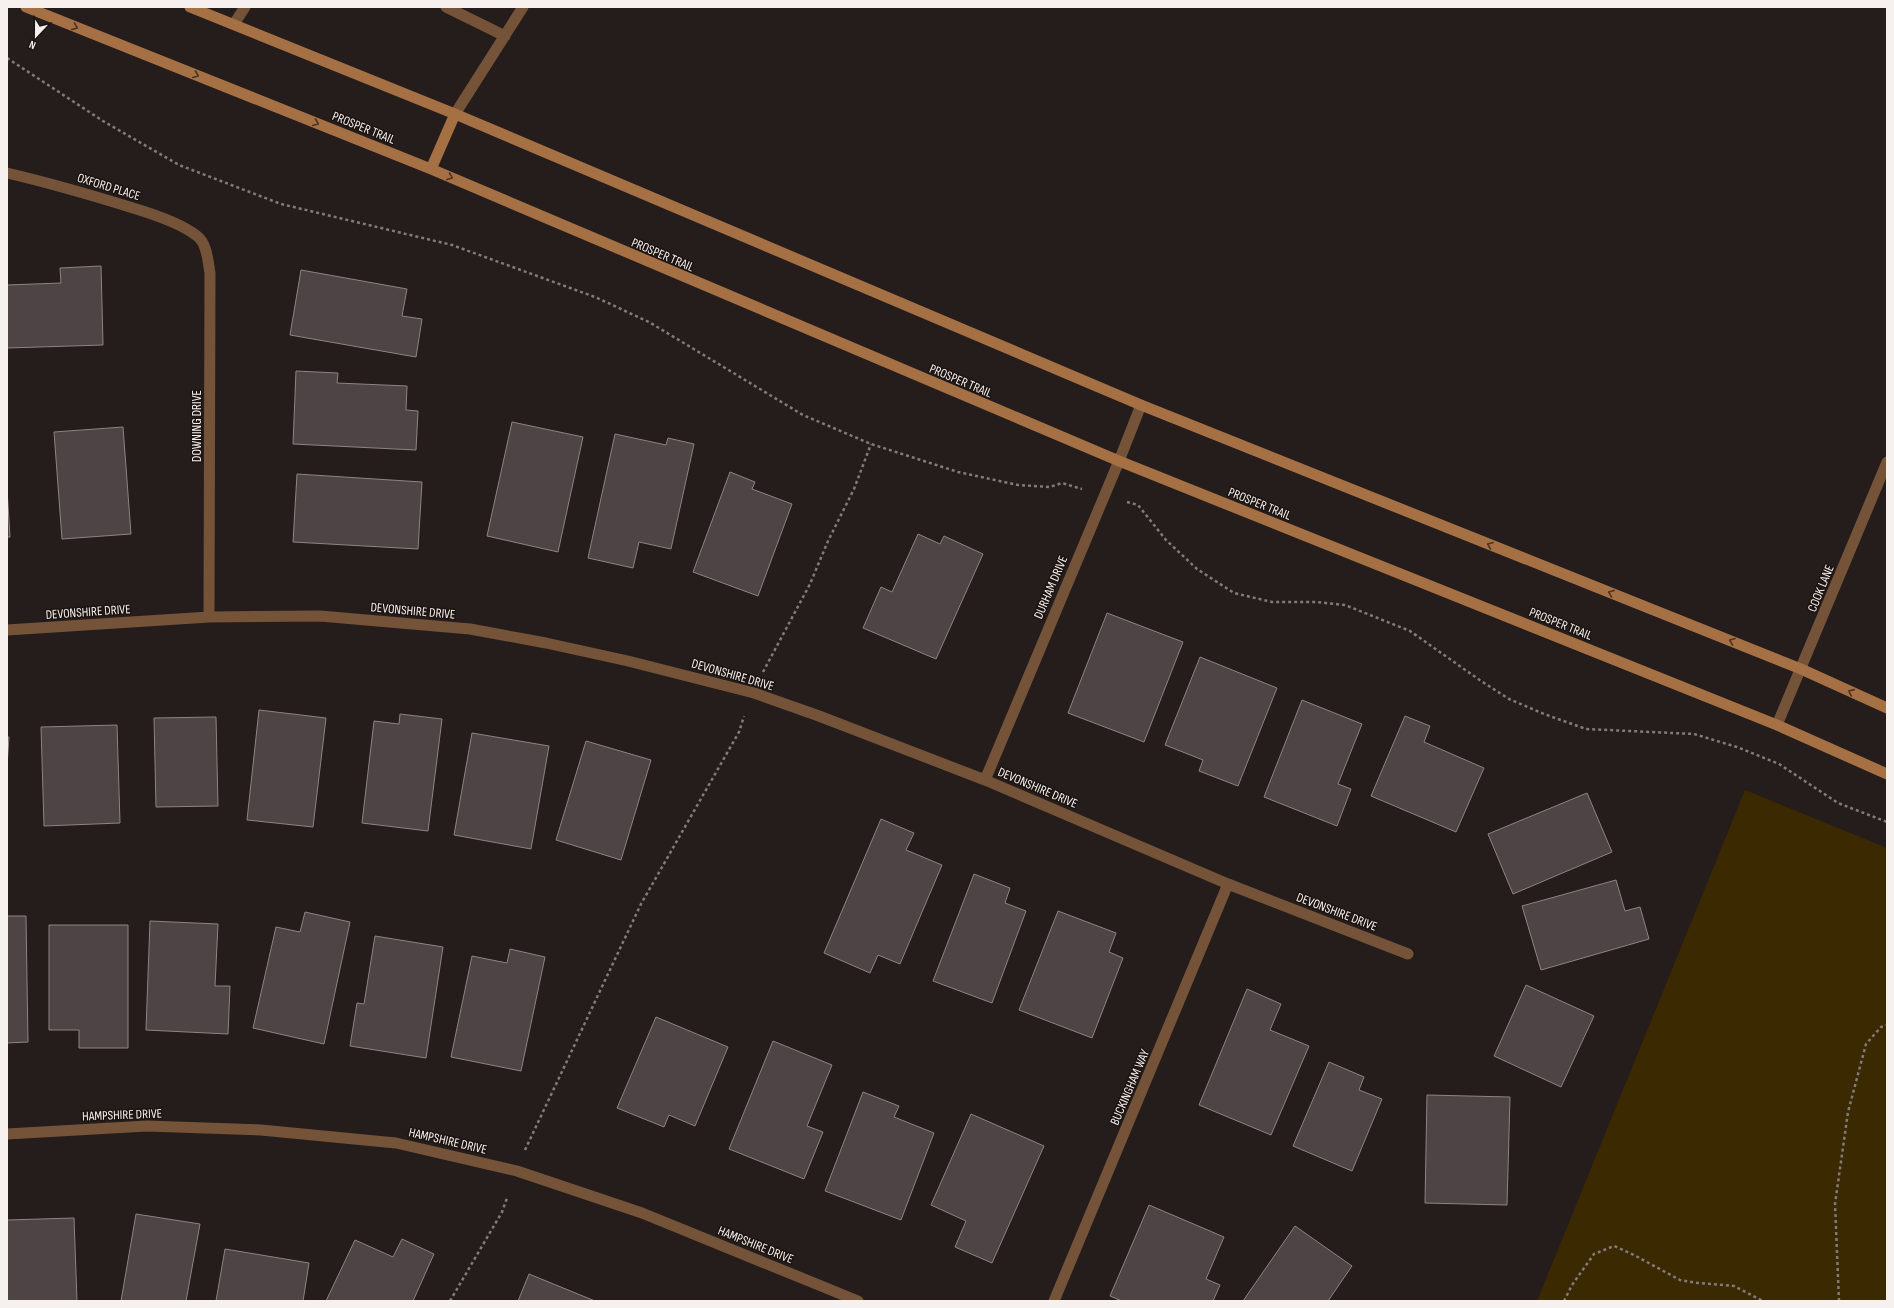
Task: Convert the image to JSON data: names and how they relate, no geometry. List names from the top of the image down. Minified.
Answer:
{"streets":{"main road":["PROSPER TRAIL"],"street":["OXFORD PLACE","DOWNING DRIVE","DURHAM DRIVE","COOK LANE","DEVONSHIRE DRIVE","BUCKINGHAM WAY","HAMPSHIRE DRIVE"]},"crossings":[["PROSPER TRAIL","DURHAM DRIVE"],["PROSPER TRAIL","COOK LANE"],["OXFORD PLACE","DOWNING DRIVE"],["DOWNING DRIVE","DEVONSHIRE DRIVE"],["DURHAM DRIVE","DEVONSHIRE DRIVE"],["DEVONSHIRE DRIVE","BUCKINGHAM WAY"]],"north":"bottom"}
